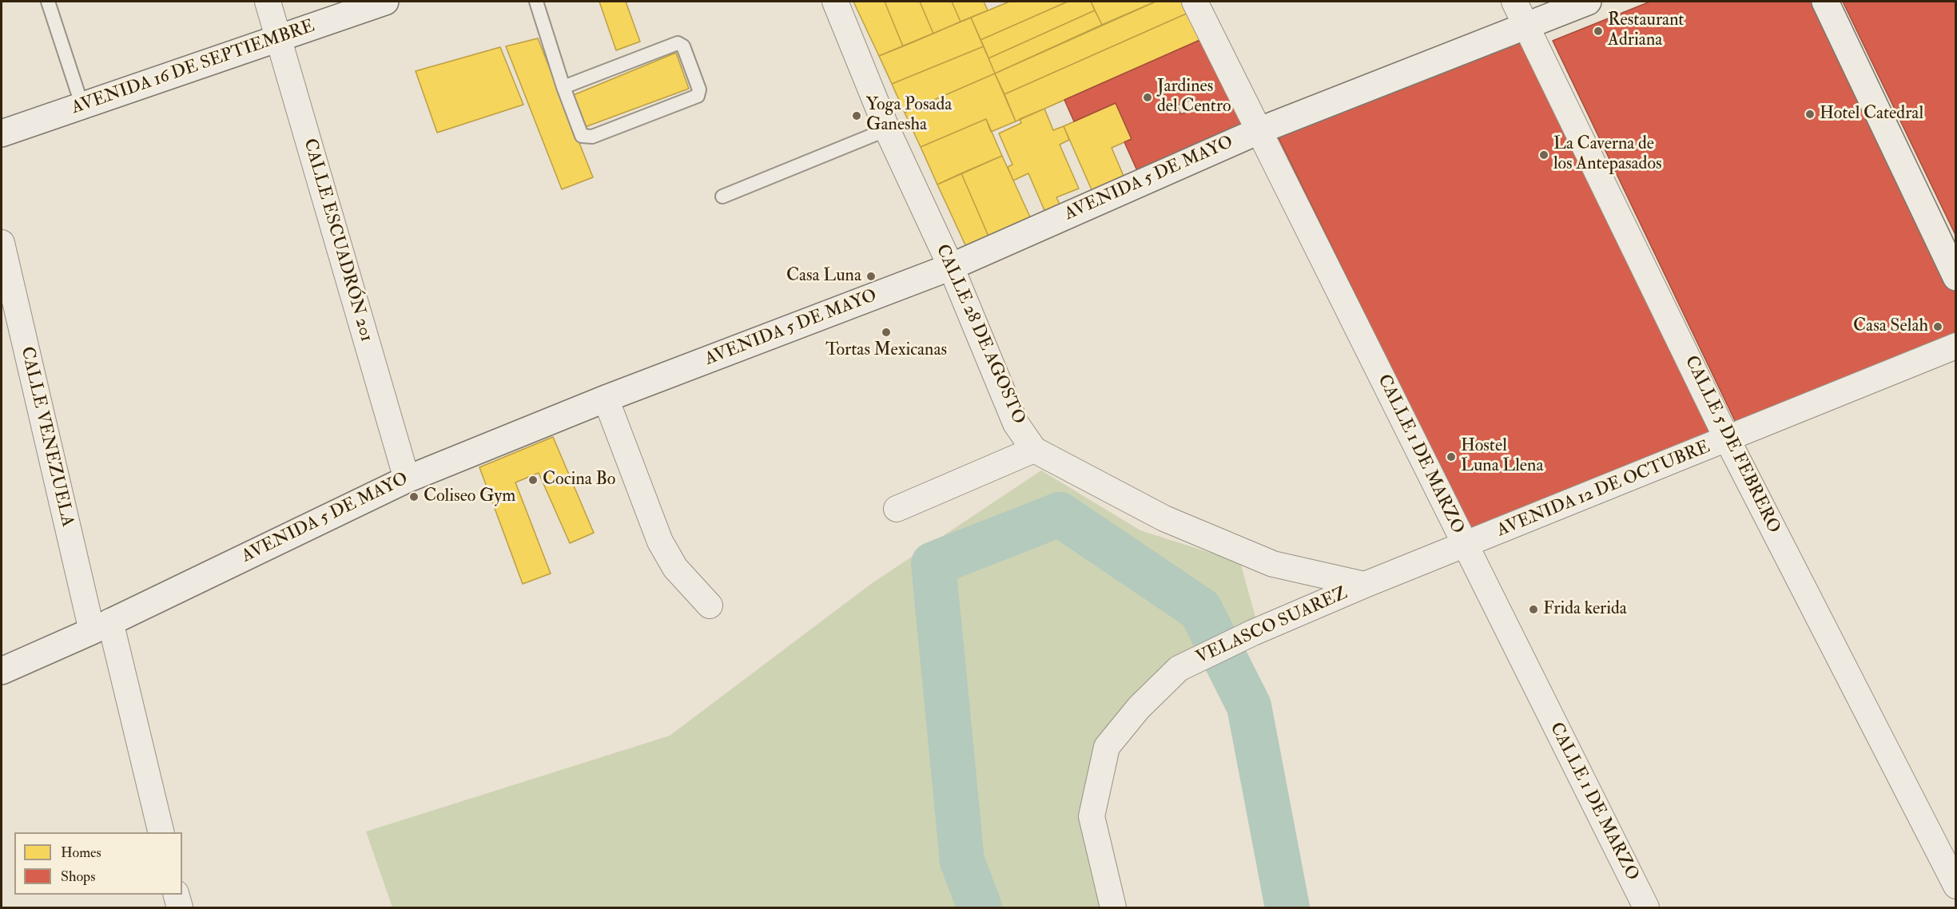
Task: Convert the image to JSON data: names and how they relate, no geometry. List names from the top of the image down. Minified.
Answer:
{"streets":{"main road":["AVENIDA 16 DE SEPTIEMBRE","AVENIDA 5 DE MAYO"],"street":["CALLE ESCUADRÓN 201","CALLE 28 DE AGOSTO","CALLE VENEZUELA","CALLE 5 DE FEBRERO","CALLE 1 DE MARZO","AVENIDA 12 DE OCTUBRE","VELASCO SUAREZ"]},"crossings":[["AVENIDA 16 DE SEPTIEMBRE","CALLE ESCUADRÓN 201"],["AVENIDA 5 DE MAYO","CALLE ESCUADRÓN 201"],["AVENIDA 5 DE MAYO","CALLE 28 DE AGOSTO"],["AVENIDA 5 DE MAYO","CALLE VENEZUELA"],["AVENIDA 5 DE MAYO","CALLE 5 DE FEBRERO"],["AVENIDA 5 DE MAYO","CALLE 1 DE MARZO"],["CALLE 28 DE AGOSTO","VELASCO SUAREZ"],["CALLE 5 DE FEBRERO","AVENIDA 12 DE OCTUBRE"],["CALLE 1 DE MARZO","AVENIDA 12 DE OCTUBRE"]],"places":["Restaurant Adriana","Jardines del Centro","Hotel Catedral","Yoga Posada Ganesha","La Caverna de los Antepasados","Casa Luna","Casa Selah","Tortas Mexicanas","Hostel Luna Llena","Cocina Bo","Coliseo Gym","Frida kerida"],"legend":["Homes","Shops"]}
